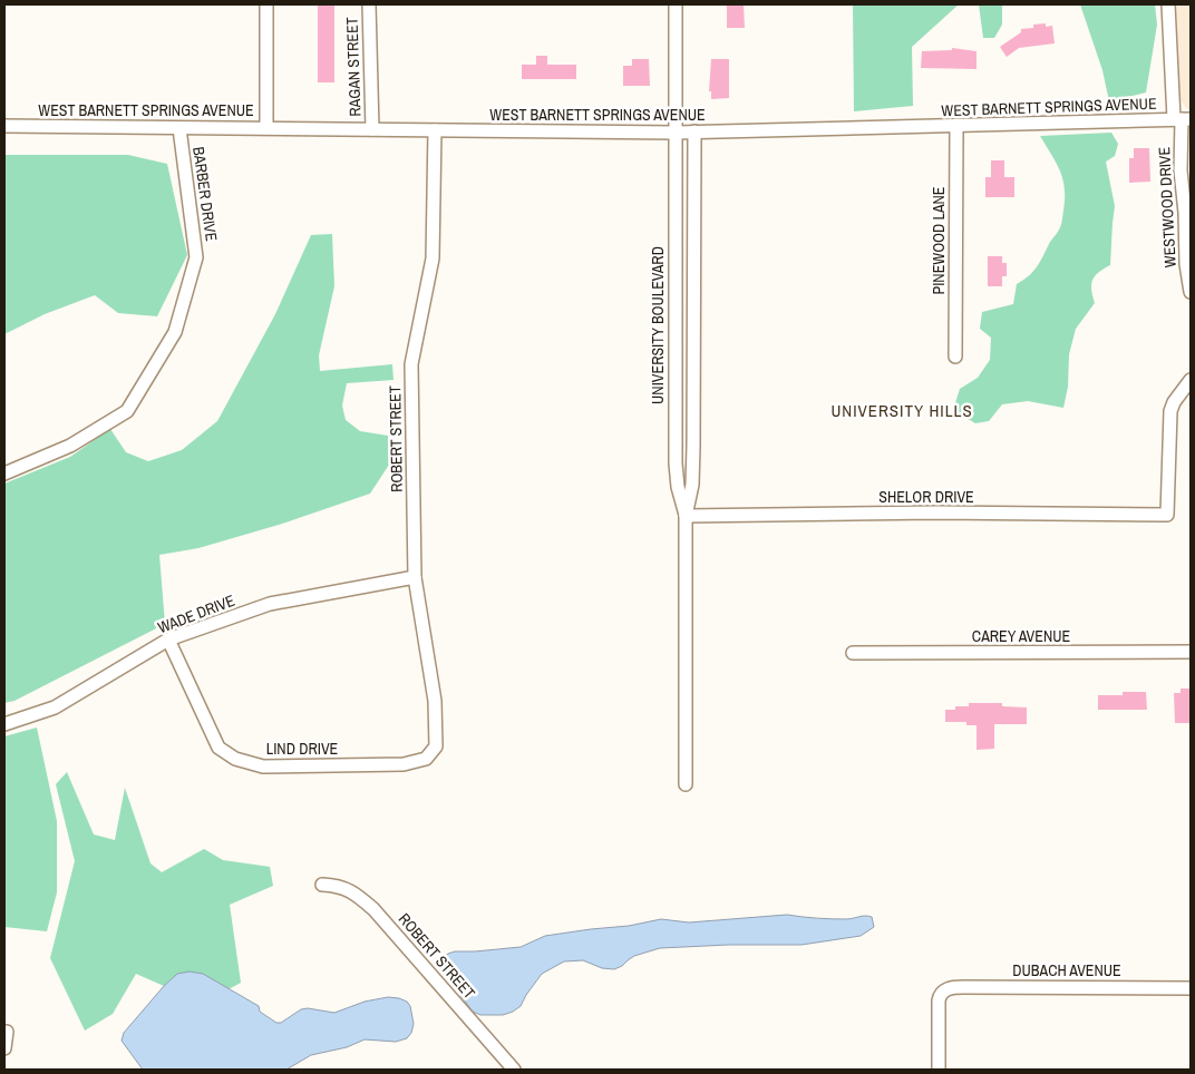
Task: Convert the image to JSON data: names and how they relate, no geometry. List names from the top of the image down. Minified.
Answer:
{"streets":{"street":["RAGAN STREET","WEST BARNETT SPRINGS AVENUE","BARBER DRIVE","WESTWOOD DRIVE","PINEWOOD LANE","UNIVERSITY BOULEVARD","ROBERT STREET","SHELOR DRIVE","WADE DRIVE","CAREY AVENUE","LIND DRIVE","DUBACH AVENUE"]},"crossings":[["RAGAN STREET","WEST BARNETT SPRINGS AVENUE"],["WEST BARNETT SPRINGS AVENUE","BARBER DRIVE"],["WEST BARNETT SPRINGS AVENUE","WESTWOOD DRIVE"],["WEST BARNETT SPRINGS AVENUE","PINEWOOD LANE"],["WEST BARNETT SPRINGS AVENUE","UNIVERSITY BOULEVARD"],["WEST BARNETT SPRINGS AVENUE","ROBERT STREET"],["UNIVERSITY BOULEVARD","SHELOR DRIVE"],["ROBERT STREET","WADE DRIVE"],["ROBERT STREET","LIND DRIVE"],["WADE DRIVE","LIND DRIVE"]],"districts":["UNIVERSITY HILLS"]}
